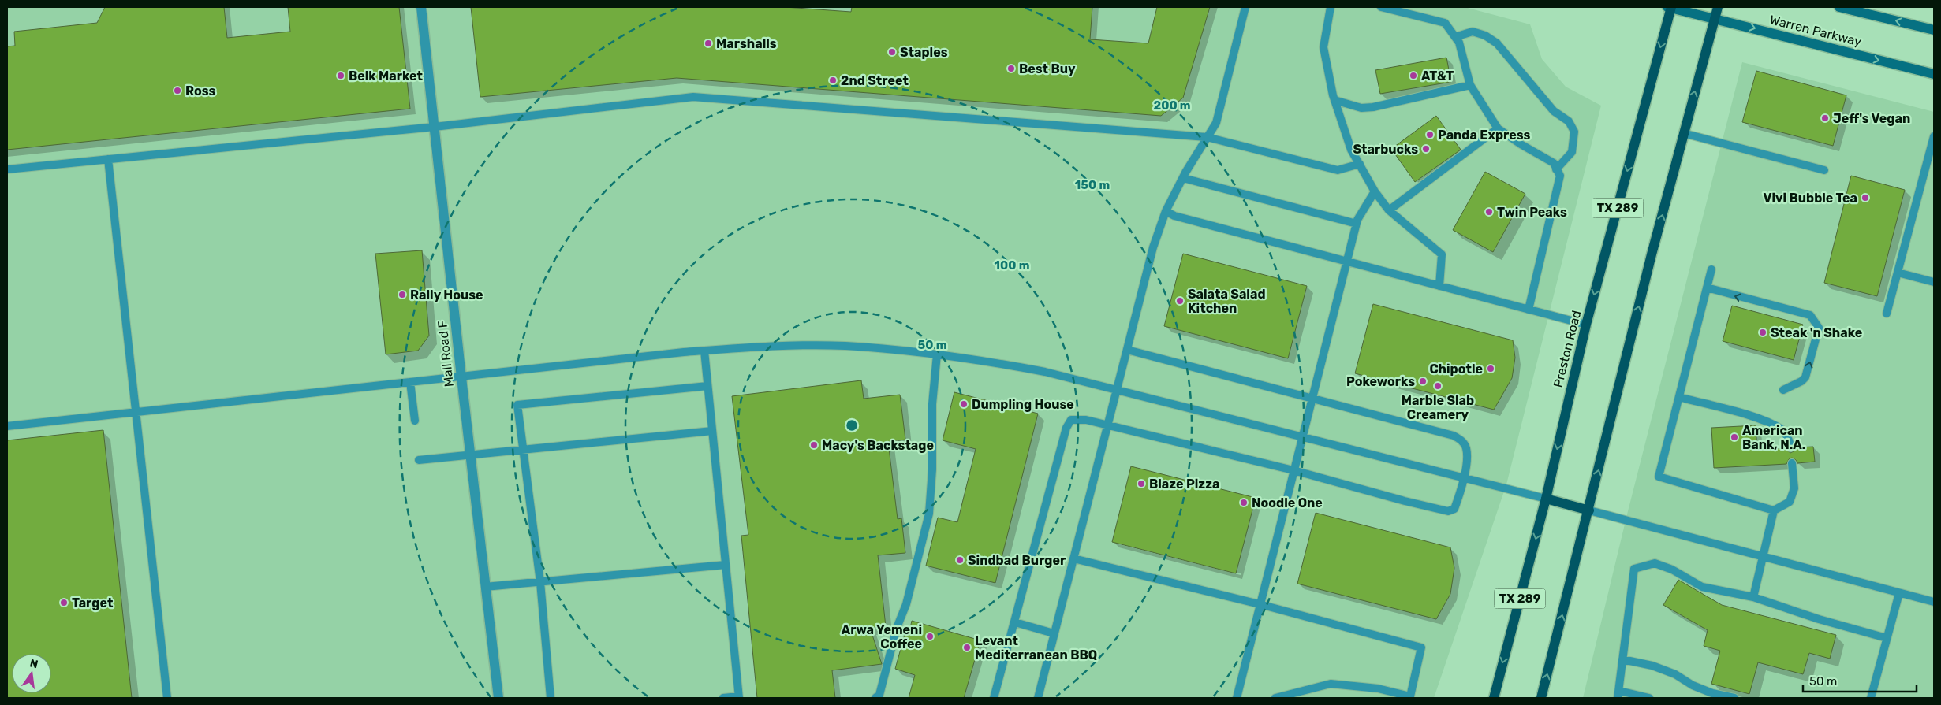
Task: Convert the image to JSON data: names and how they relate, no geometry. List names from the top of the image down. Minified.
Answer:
{"streets":{"main road":["Warren Parkway","TX 289","Preston Road"],"street":["Mall Road F"]},"crossings":[["Warren Parkway","TX 289"],["Warren Parkway","Preston Road"]],"places":["Marshalls","Staples","Best Buy","Belk Market","AT&T","2nd Street","Ross","Jeff's Vegan","Panda Express","Starbucks","Vivi Bubble Tea","Twin Peaks","Rally House","Salata Salad Kitchen","Steak 'n Shake","Chipotle","Pokeworks","Marble Slab Creamery","Dumpling House","American Bank, N.A.","Macy's Backstage","Blaze Pizza","Noodle One","Sindbad Burger","Target","Arwa Yemeni Coffee","Levant Mediterranean BBQ"],"scale_bar":"50 m","north":"top","rings":["200 m","150 m","100 m","50 m"]}
